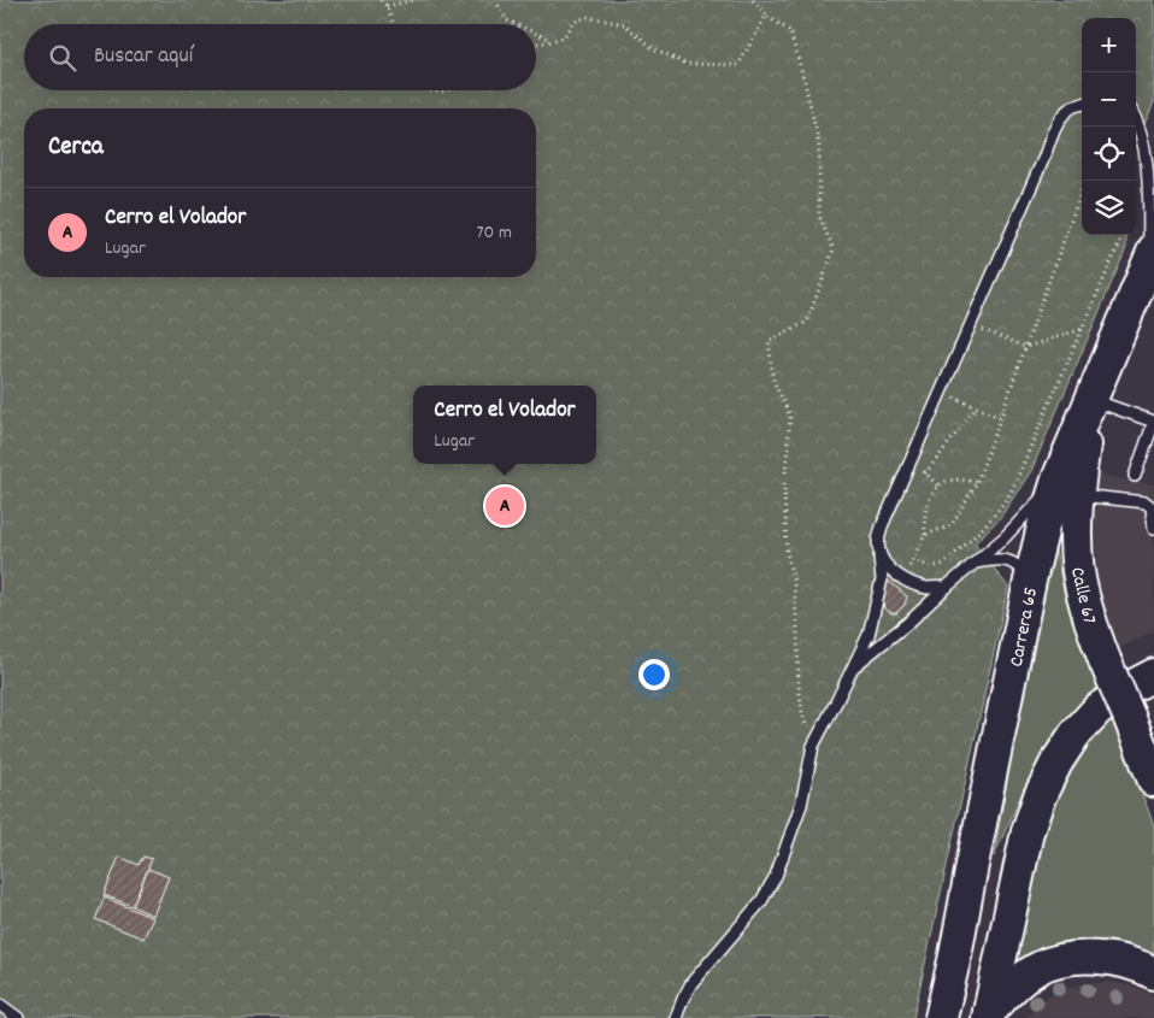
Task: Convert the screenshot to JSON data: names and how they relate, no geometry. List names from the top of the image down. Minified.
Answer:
{"streets":{"main road":["Calle 67","Carrera 65"]},"crossings":[["Calle 67","Carrera 65"]],"page":{"map_buttons":["+","−"],"search":"Buscar aquí","heading":"Cerca","list":[{"mark":"A","name":"Cerro el Volador","note":"Lugar","value":"70 m"}],"popup":["Cerro el Volador","Lugar"],"pins":"A"}}
